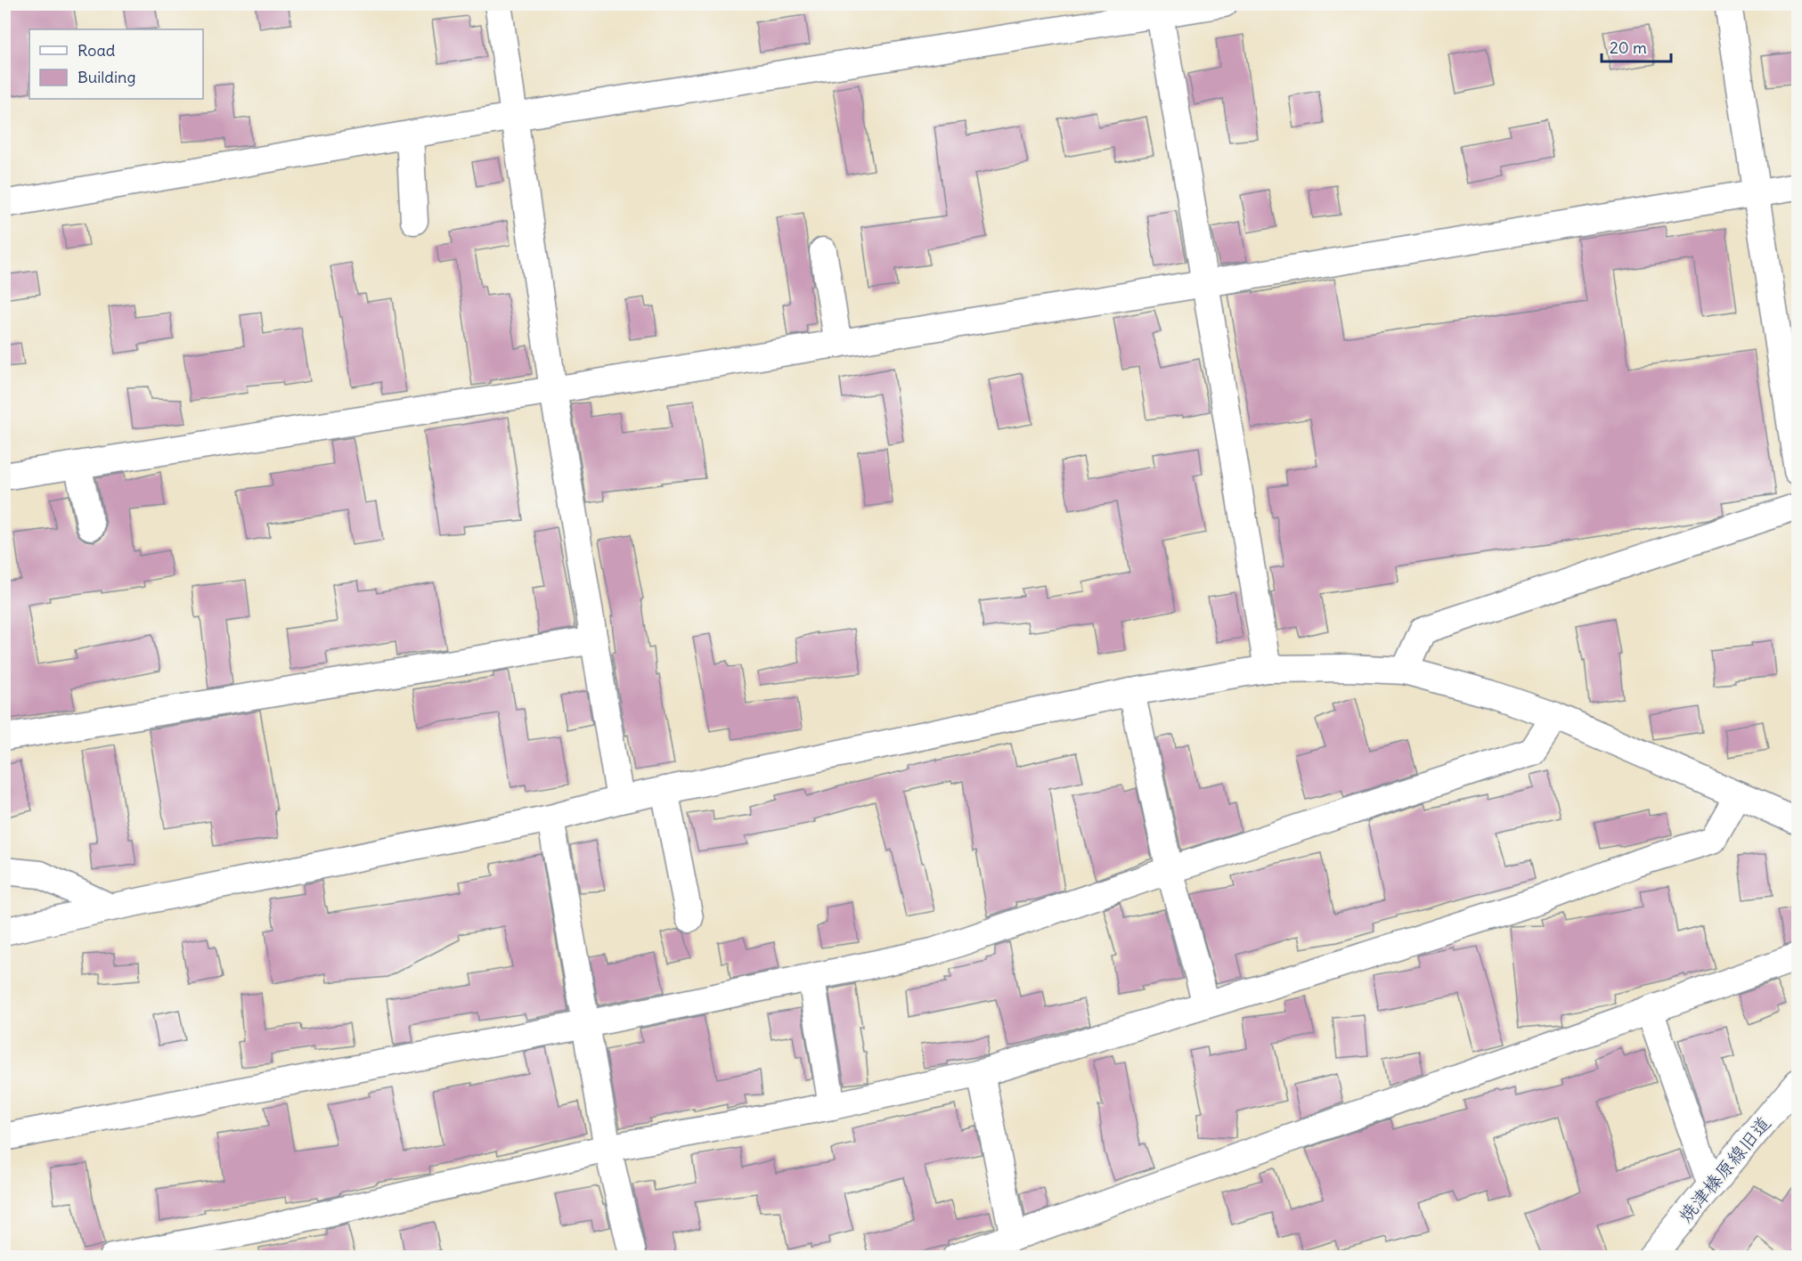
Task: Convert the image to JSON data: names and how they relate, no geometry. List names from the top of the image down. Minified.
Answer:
{"streets":{"street":["焼津榛原線旧道"]},"legend":["Road","Building"],"scale_bar":"20 m"}
